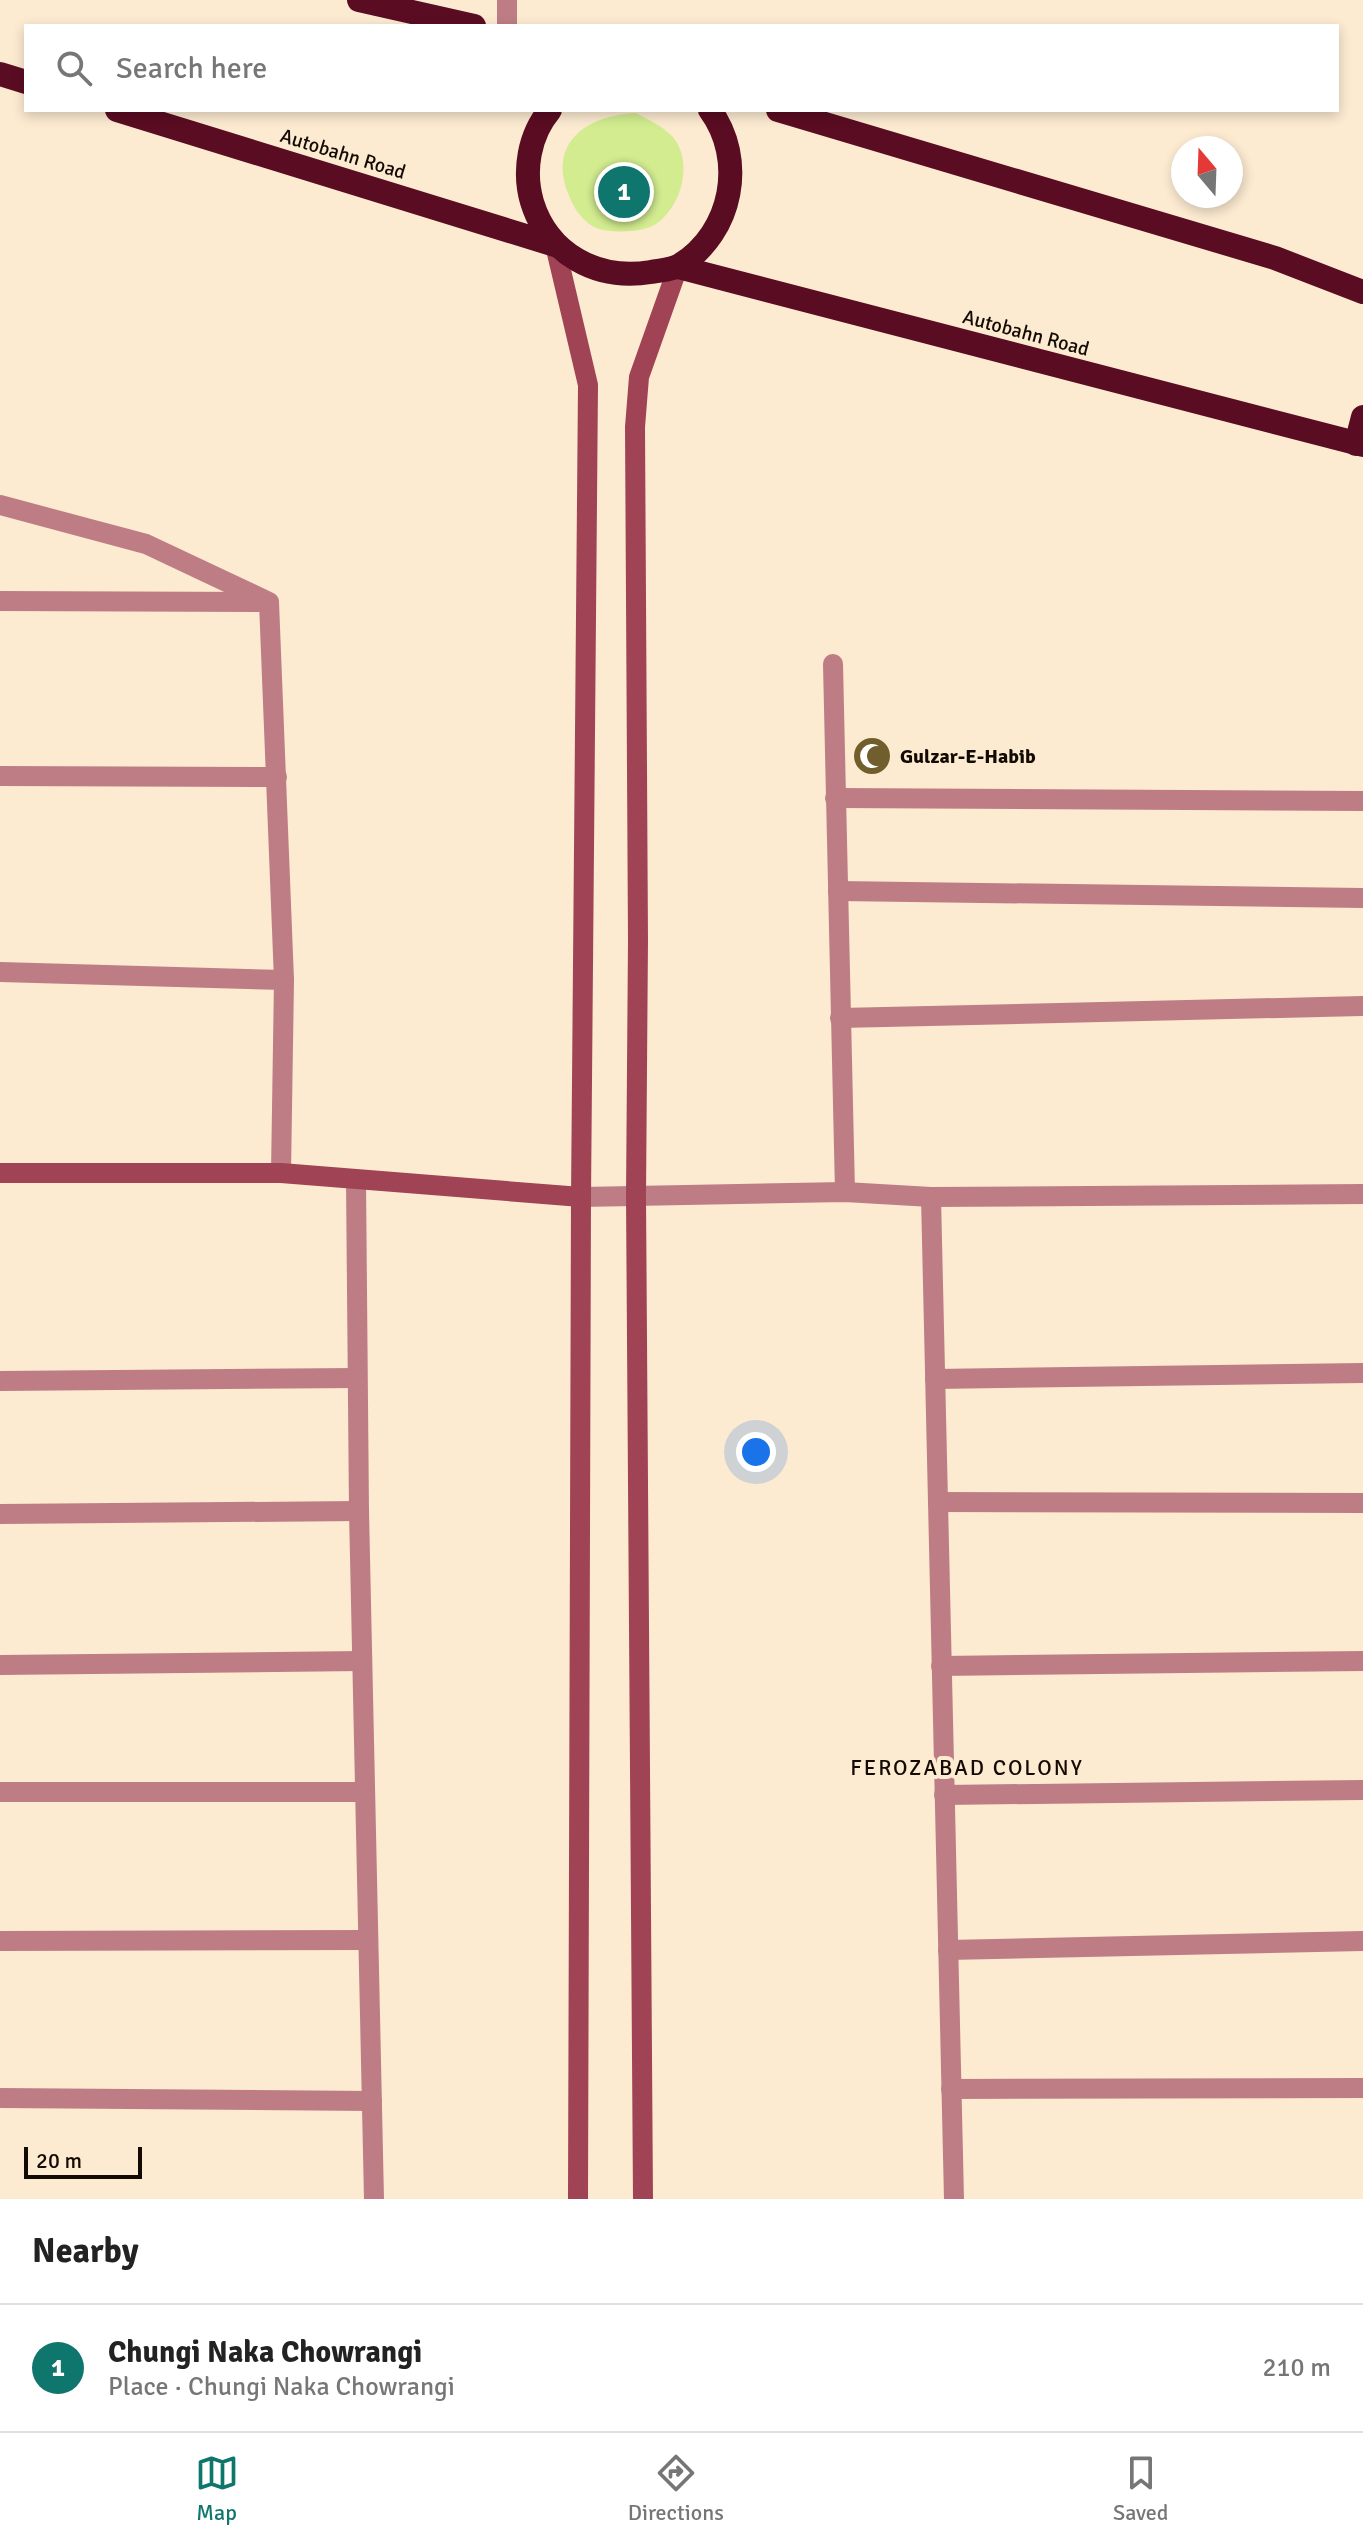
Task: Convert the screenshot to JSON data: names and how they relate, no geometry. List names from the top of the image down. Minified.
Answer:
{"streets":{"highway":["Autobahn Road"]},"districts":["FEROZABAD COLONY"],"places":{"mosque":["Gulzar-E-Habib"]},"scale_bar":"20 m","north":"top","page":{"search":"Search here","pins":"1","scale":"20 m","heading":"Nearby","list":[{"mark":"1","name":"Chungi Naka Chowrangi","note":"Place · Chungi Naka Chowrangi","value":"210 m"}],"nav":["Map","Directions","Saved"]}}
